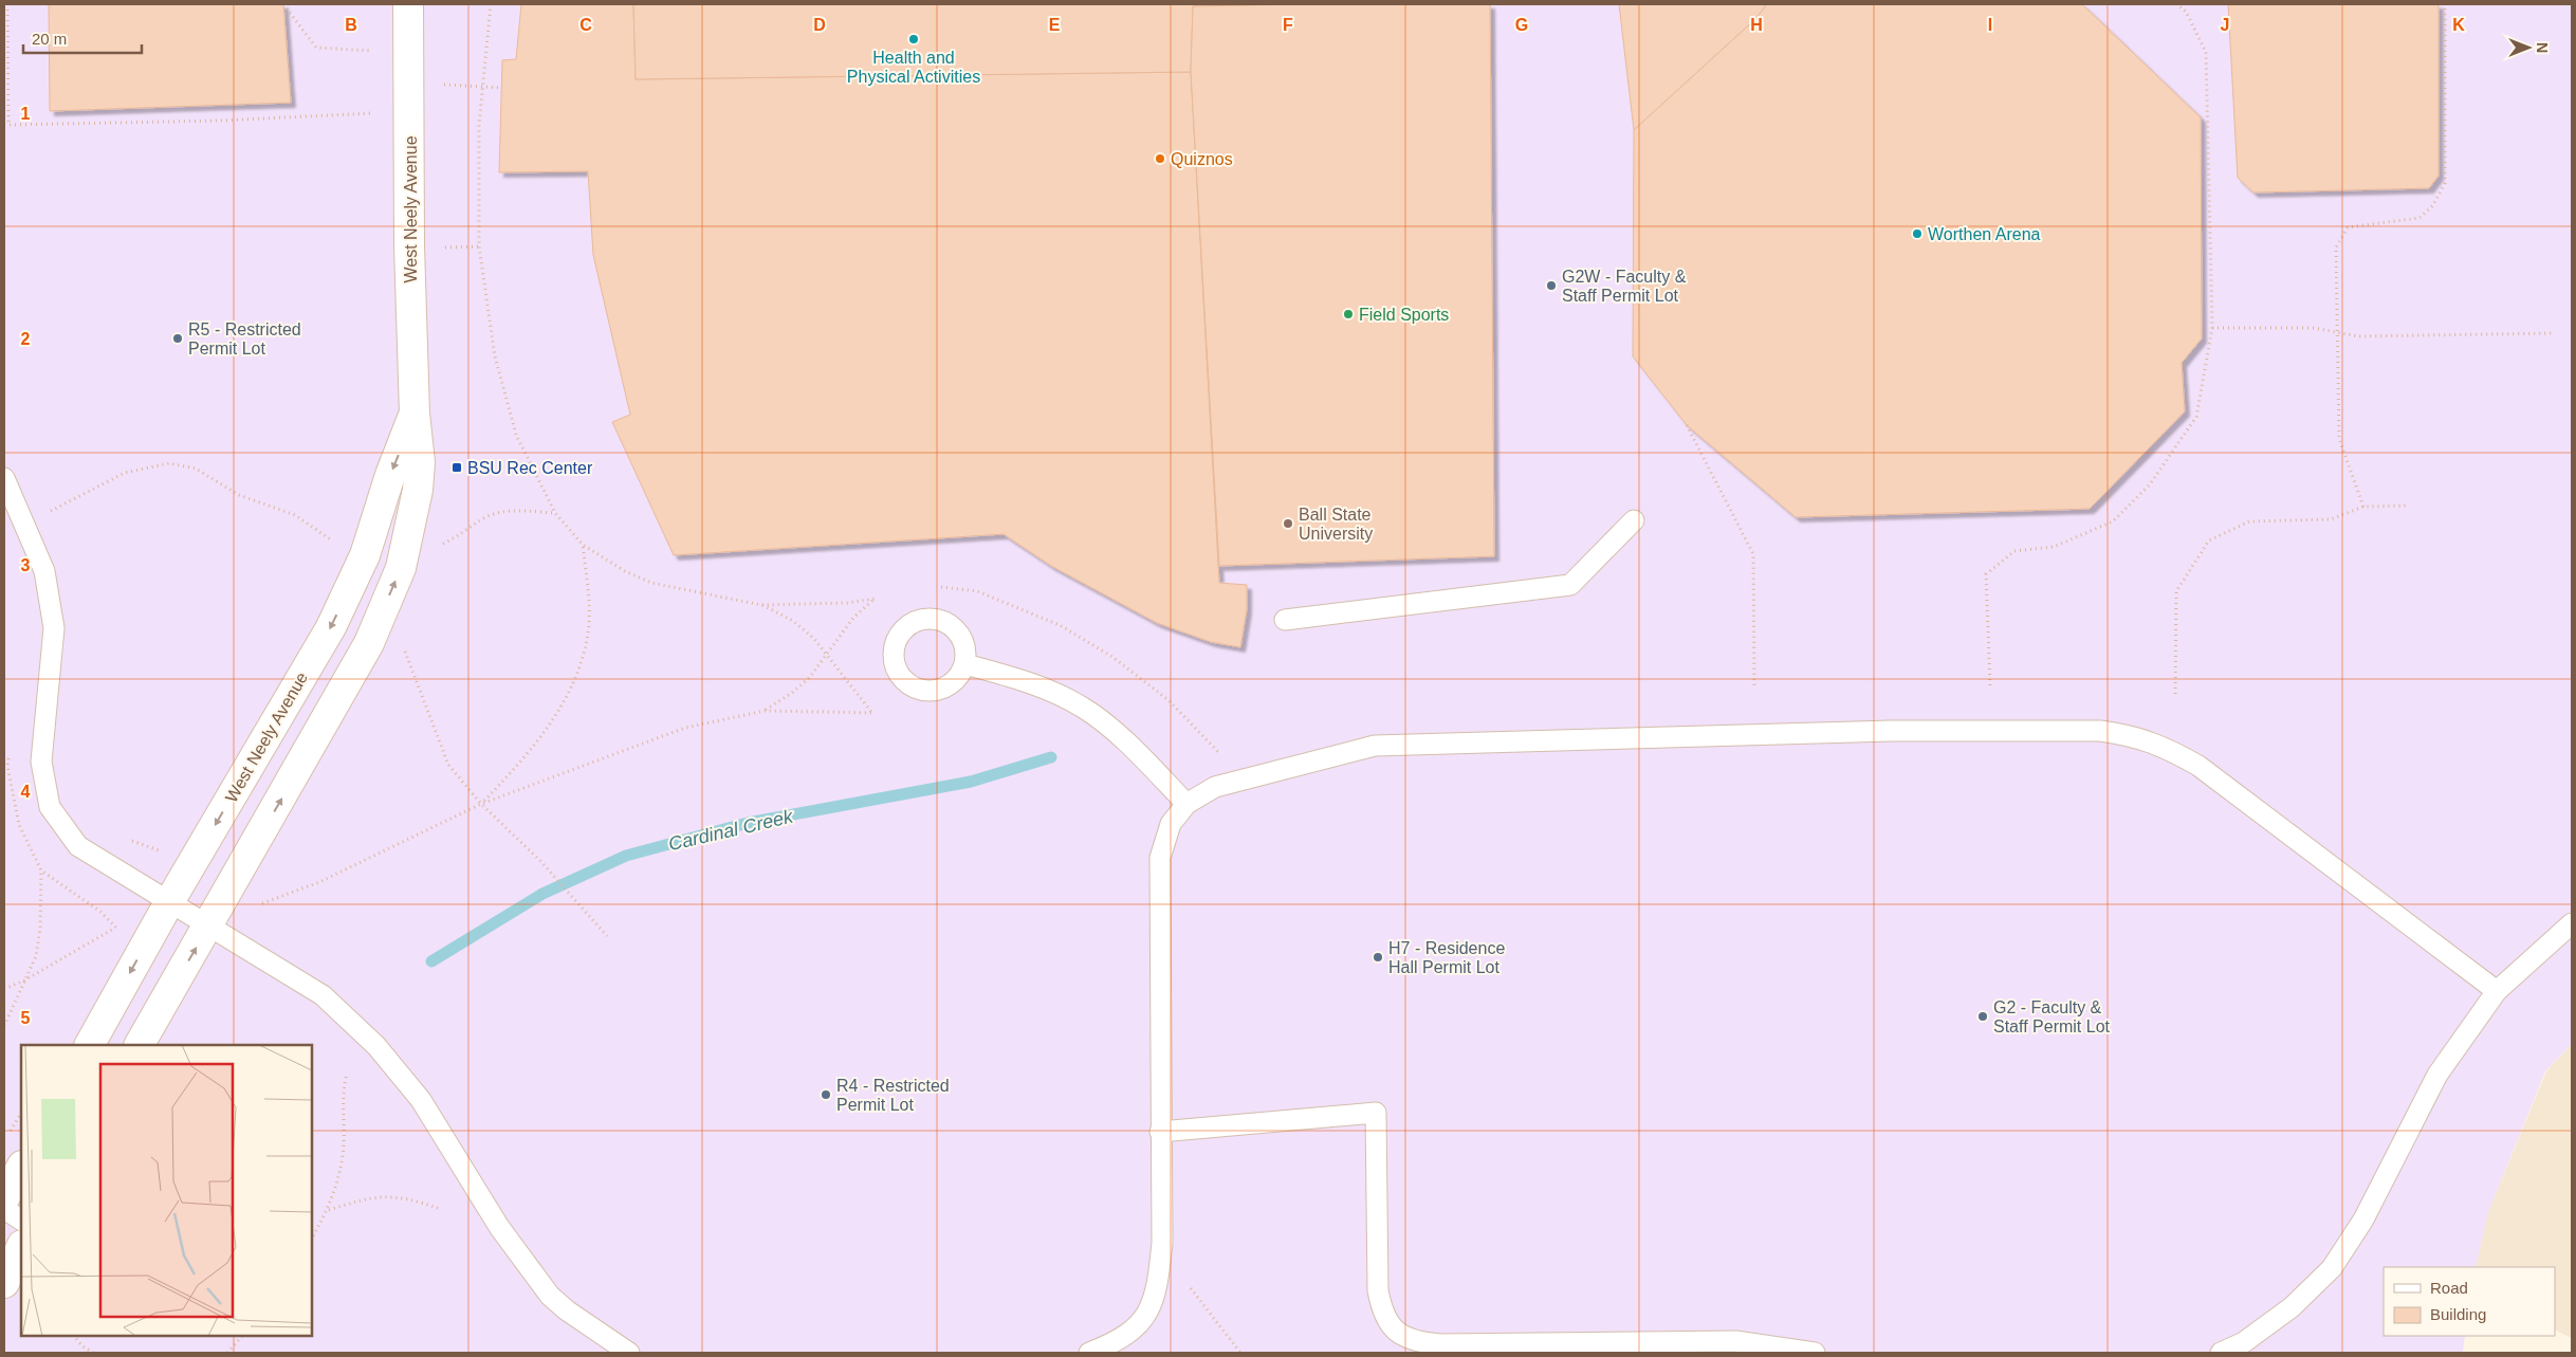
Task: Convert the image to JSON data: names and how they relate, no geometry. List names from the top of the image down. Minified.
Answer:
{"streets":{"street":["West Neely Avenue"]},"water":["Cardinal Creek"],"places":{"other":["Health and Physical Activities","Quiznos","Worthen Arena","G2W - Faculty & Staff Permit Lot","Field Sports","R5 - Restricted Permit Lot","Ball State University","H7 - Residence Hall Permit Lot","G2 - Faculty & Staff Permit Lot","R4 - Restricted Permit Lot"],"transit":["BSU Rec Center"]},"legend":["Road","Building"],"scale_bar":"20 m","north":"right","grid":{"columns":["B","C","D","E","F","G","H","I","J","K"],"rows":["1","2","3","4","5"]}}
